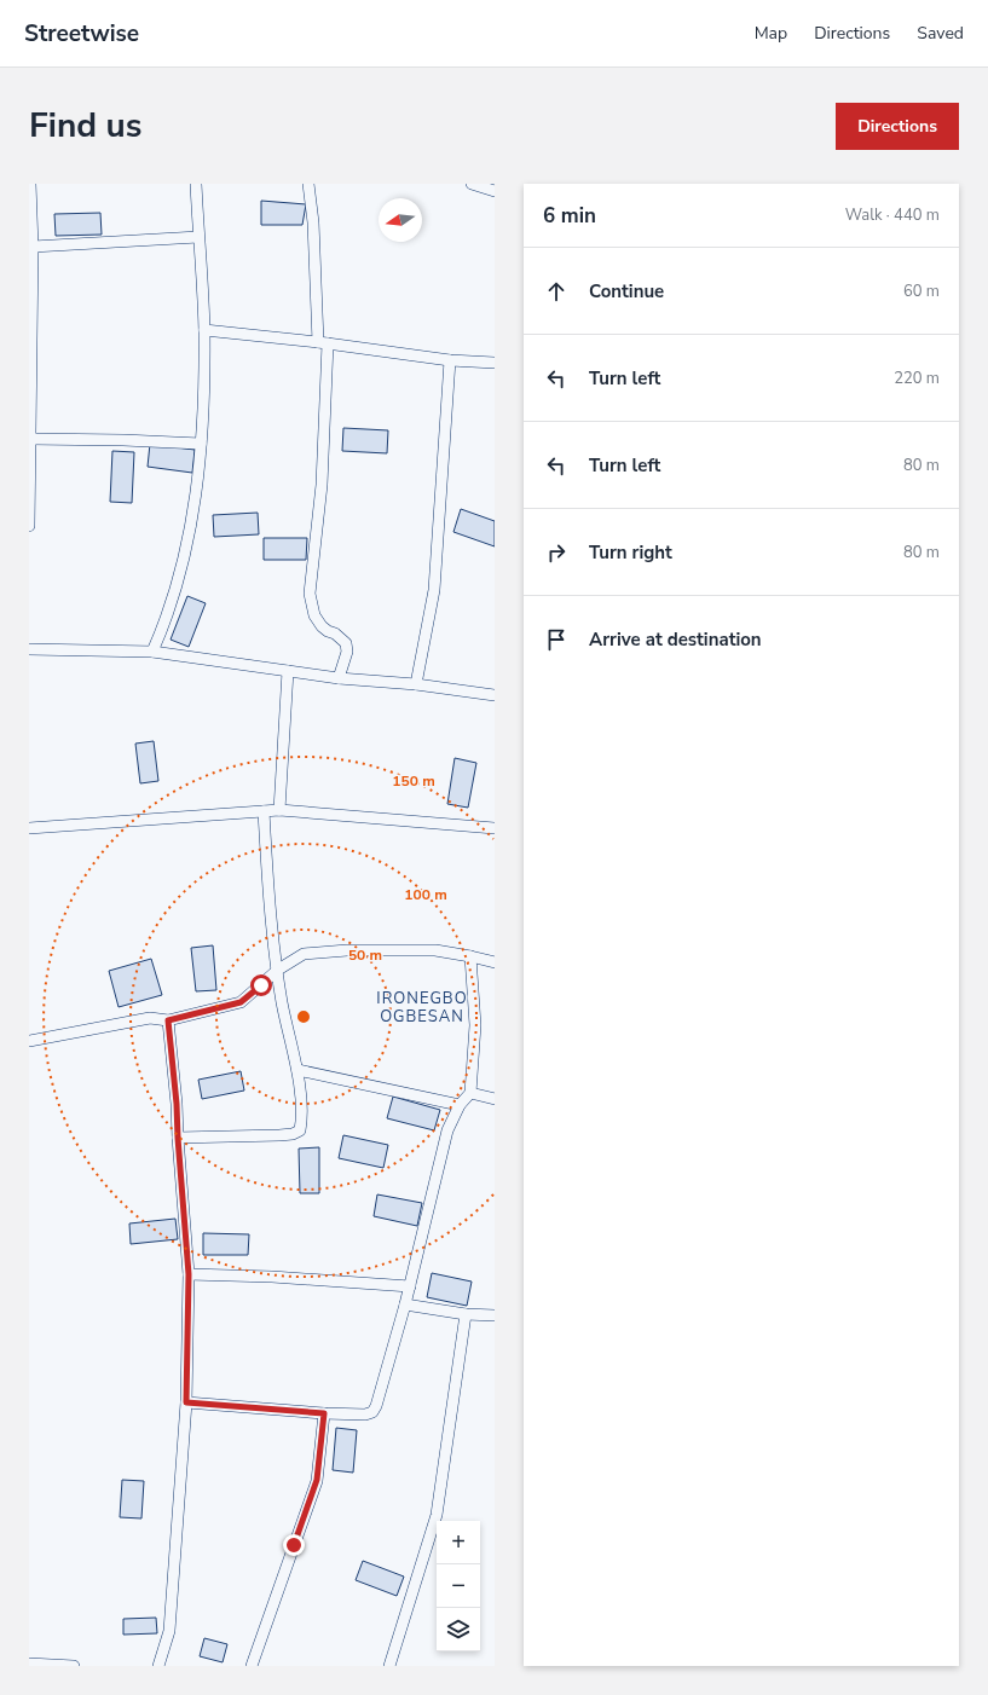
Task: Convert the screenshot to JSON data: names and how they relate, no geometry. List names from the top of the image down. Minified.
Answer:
{"districts":["IRONEGBO OGBESAN"],"north":"left","page":{"header":"Streetwise","nav":["Map","Directions","Saved"],"title":"Find us","buttons":"Directions","heading":["6 min","Walk · 440 m"],"list":[["Continue","60 m"],["Turn left","220 m"],["Turn left","80 m"],["Turn right","80 m"],"Arrive at destination"],"map_buttons":["+","−"]},"rings":["150 m","100 m","50 m"]}
